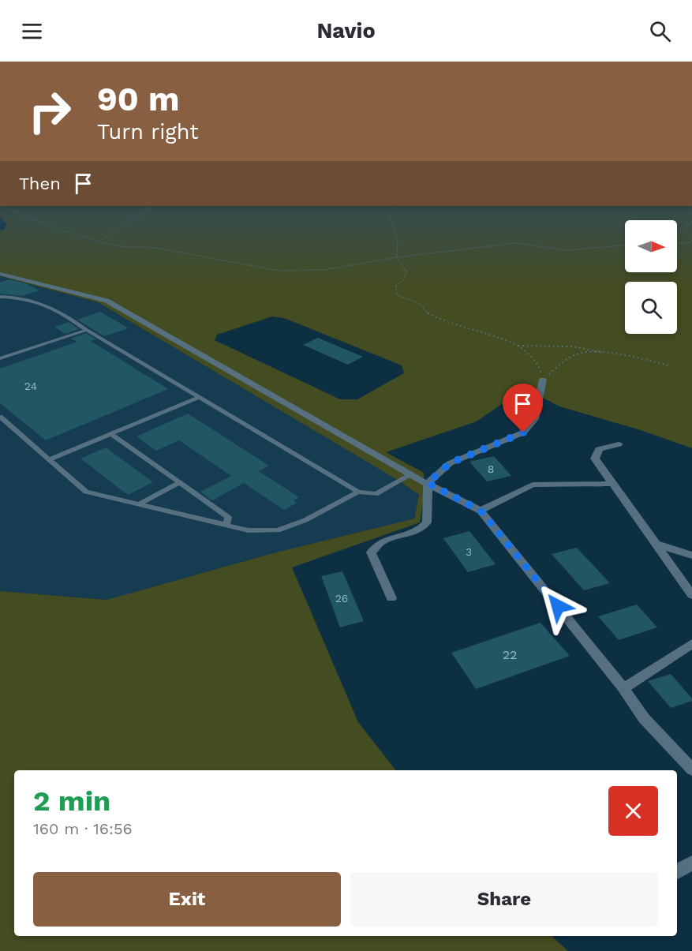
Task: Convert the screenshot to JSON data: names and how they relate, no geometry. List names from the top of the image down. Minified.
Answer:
{"house_numbers":["24","8","3","26","22"],"north":"right","page":{"header":"Navio","turn":["90 m","Turn right"],"then":"Then","heading":["2 min","160 m · 16:56"],"buttons":["Exit","Share"]}}
